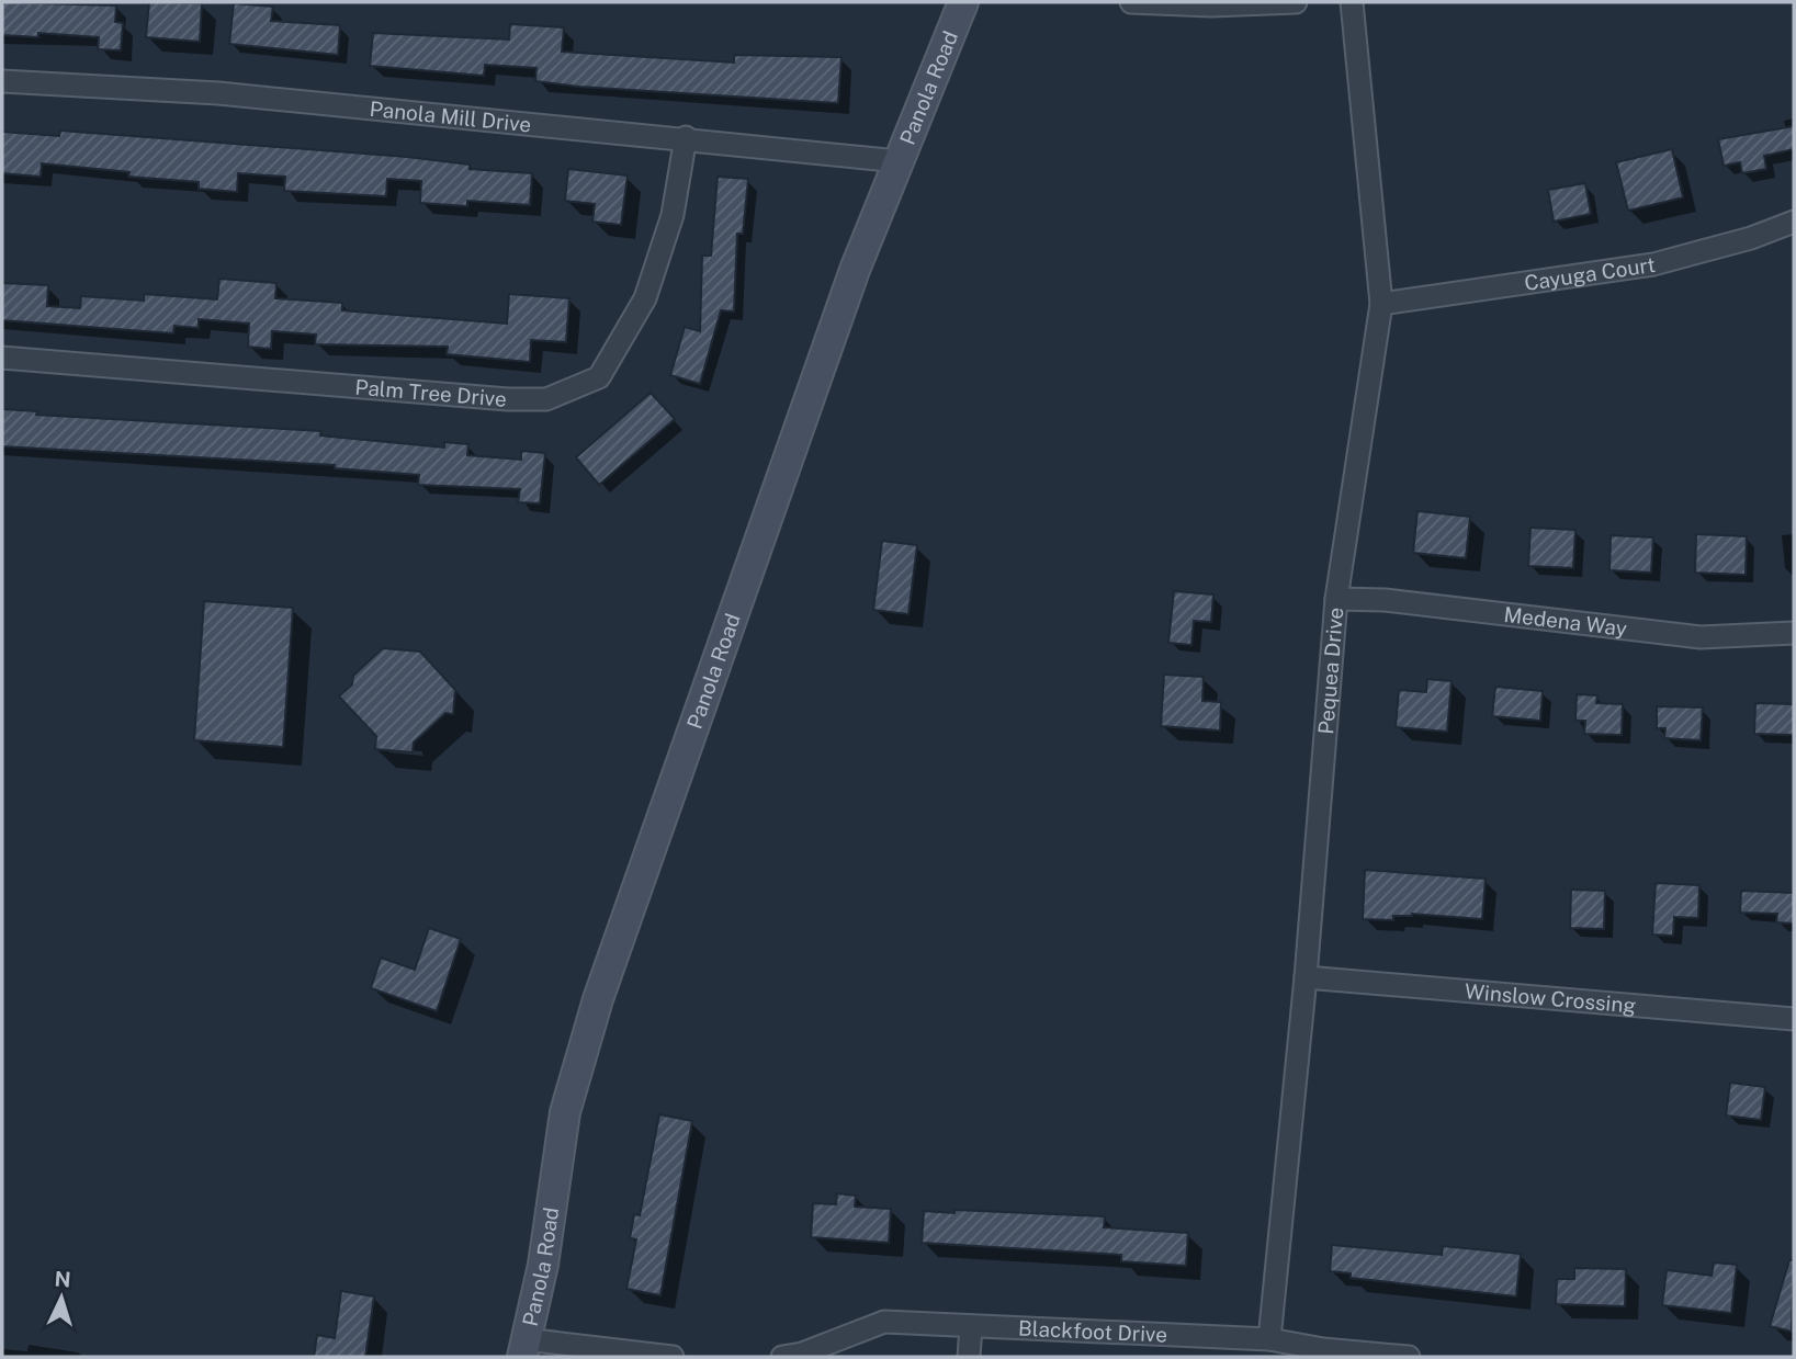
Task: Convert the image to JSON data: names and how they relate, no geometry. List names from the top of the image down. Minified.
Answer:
{"streets":{"main road":["Panola Road"],"street":["Panola Mill Drive","Cayuga Court","Palm Tree Drive","Medena Way","Pequea Drive","Winslow Crossing","Blackfoot Drive"]},"crossings":[["Panola Road","Panola Mill Drive"],["Panola Mill Drive","Palm Tree Drive"],["Cayuga Court","Pequea Drive"],["Medena Way","Pequea Drive"],["Pequea Drive","Winslow Crossing"],["Pequea Drive","Blackfoot Drive"]],"north":"top"}
